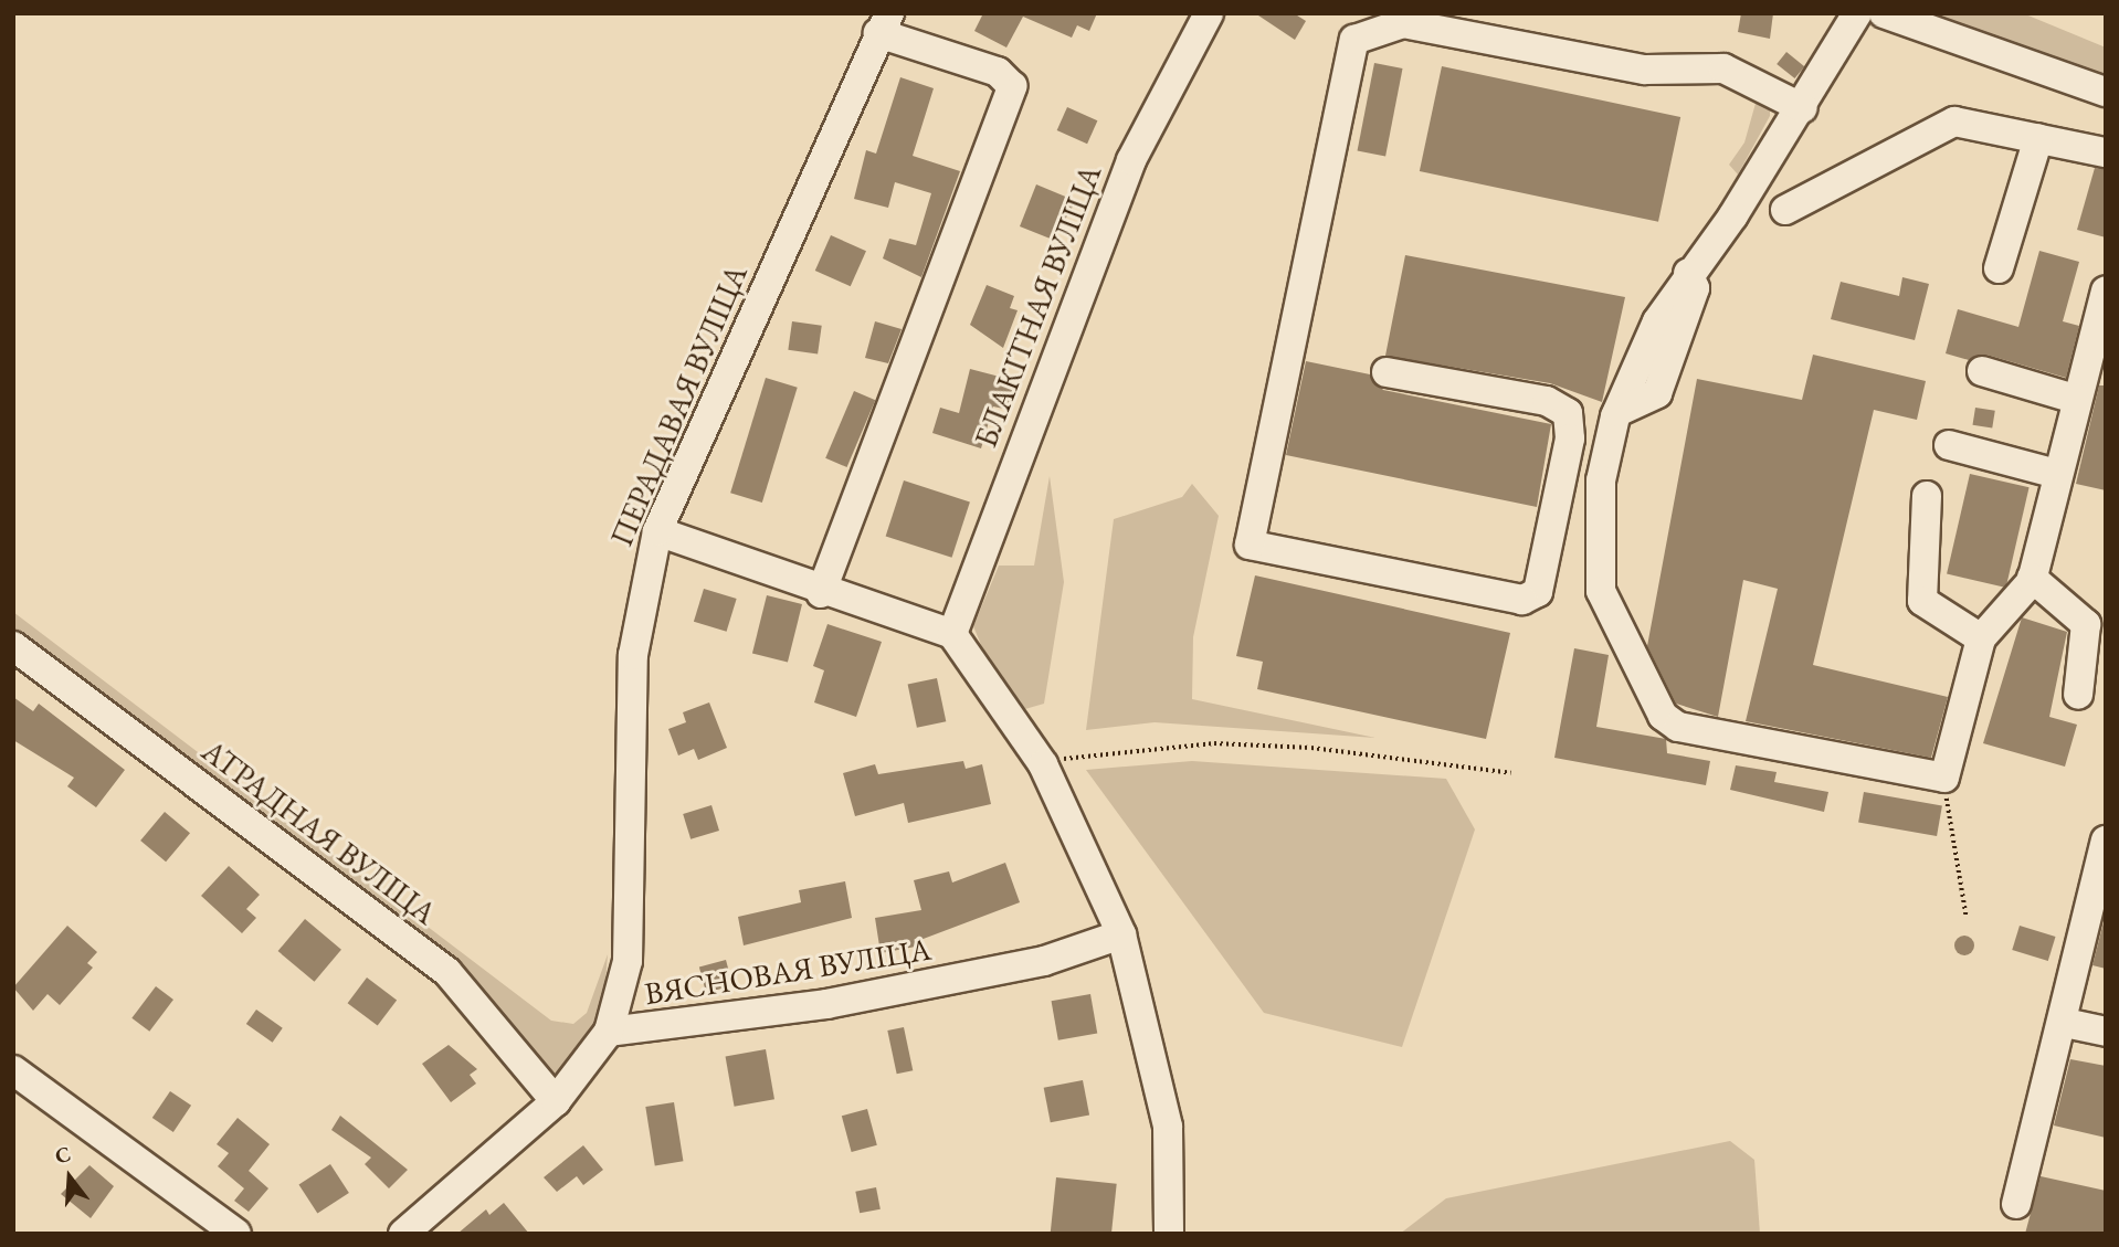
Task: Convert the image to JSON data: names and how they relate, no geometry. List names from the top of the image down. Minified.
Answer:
{"streets":{"street":["БЛАКІТНАЯ ВУЛІЦА","ПЕРАДАВАЯ ВУЛІЦА","АТРАДНАЯ ВУЛІЦА","ВЯСНОВАЯ ВУЛІЦА"]},"crossings":[["ПЕРАДАВАЯ ВУЛІЦА","ВЯСНОВАЯ ВУЛІЦА"],["АТРАДНАЯ ВУЛІЦА","ВЯСНОВАЯ ВУЛІЦА"]],"north":"top"}
